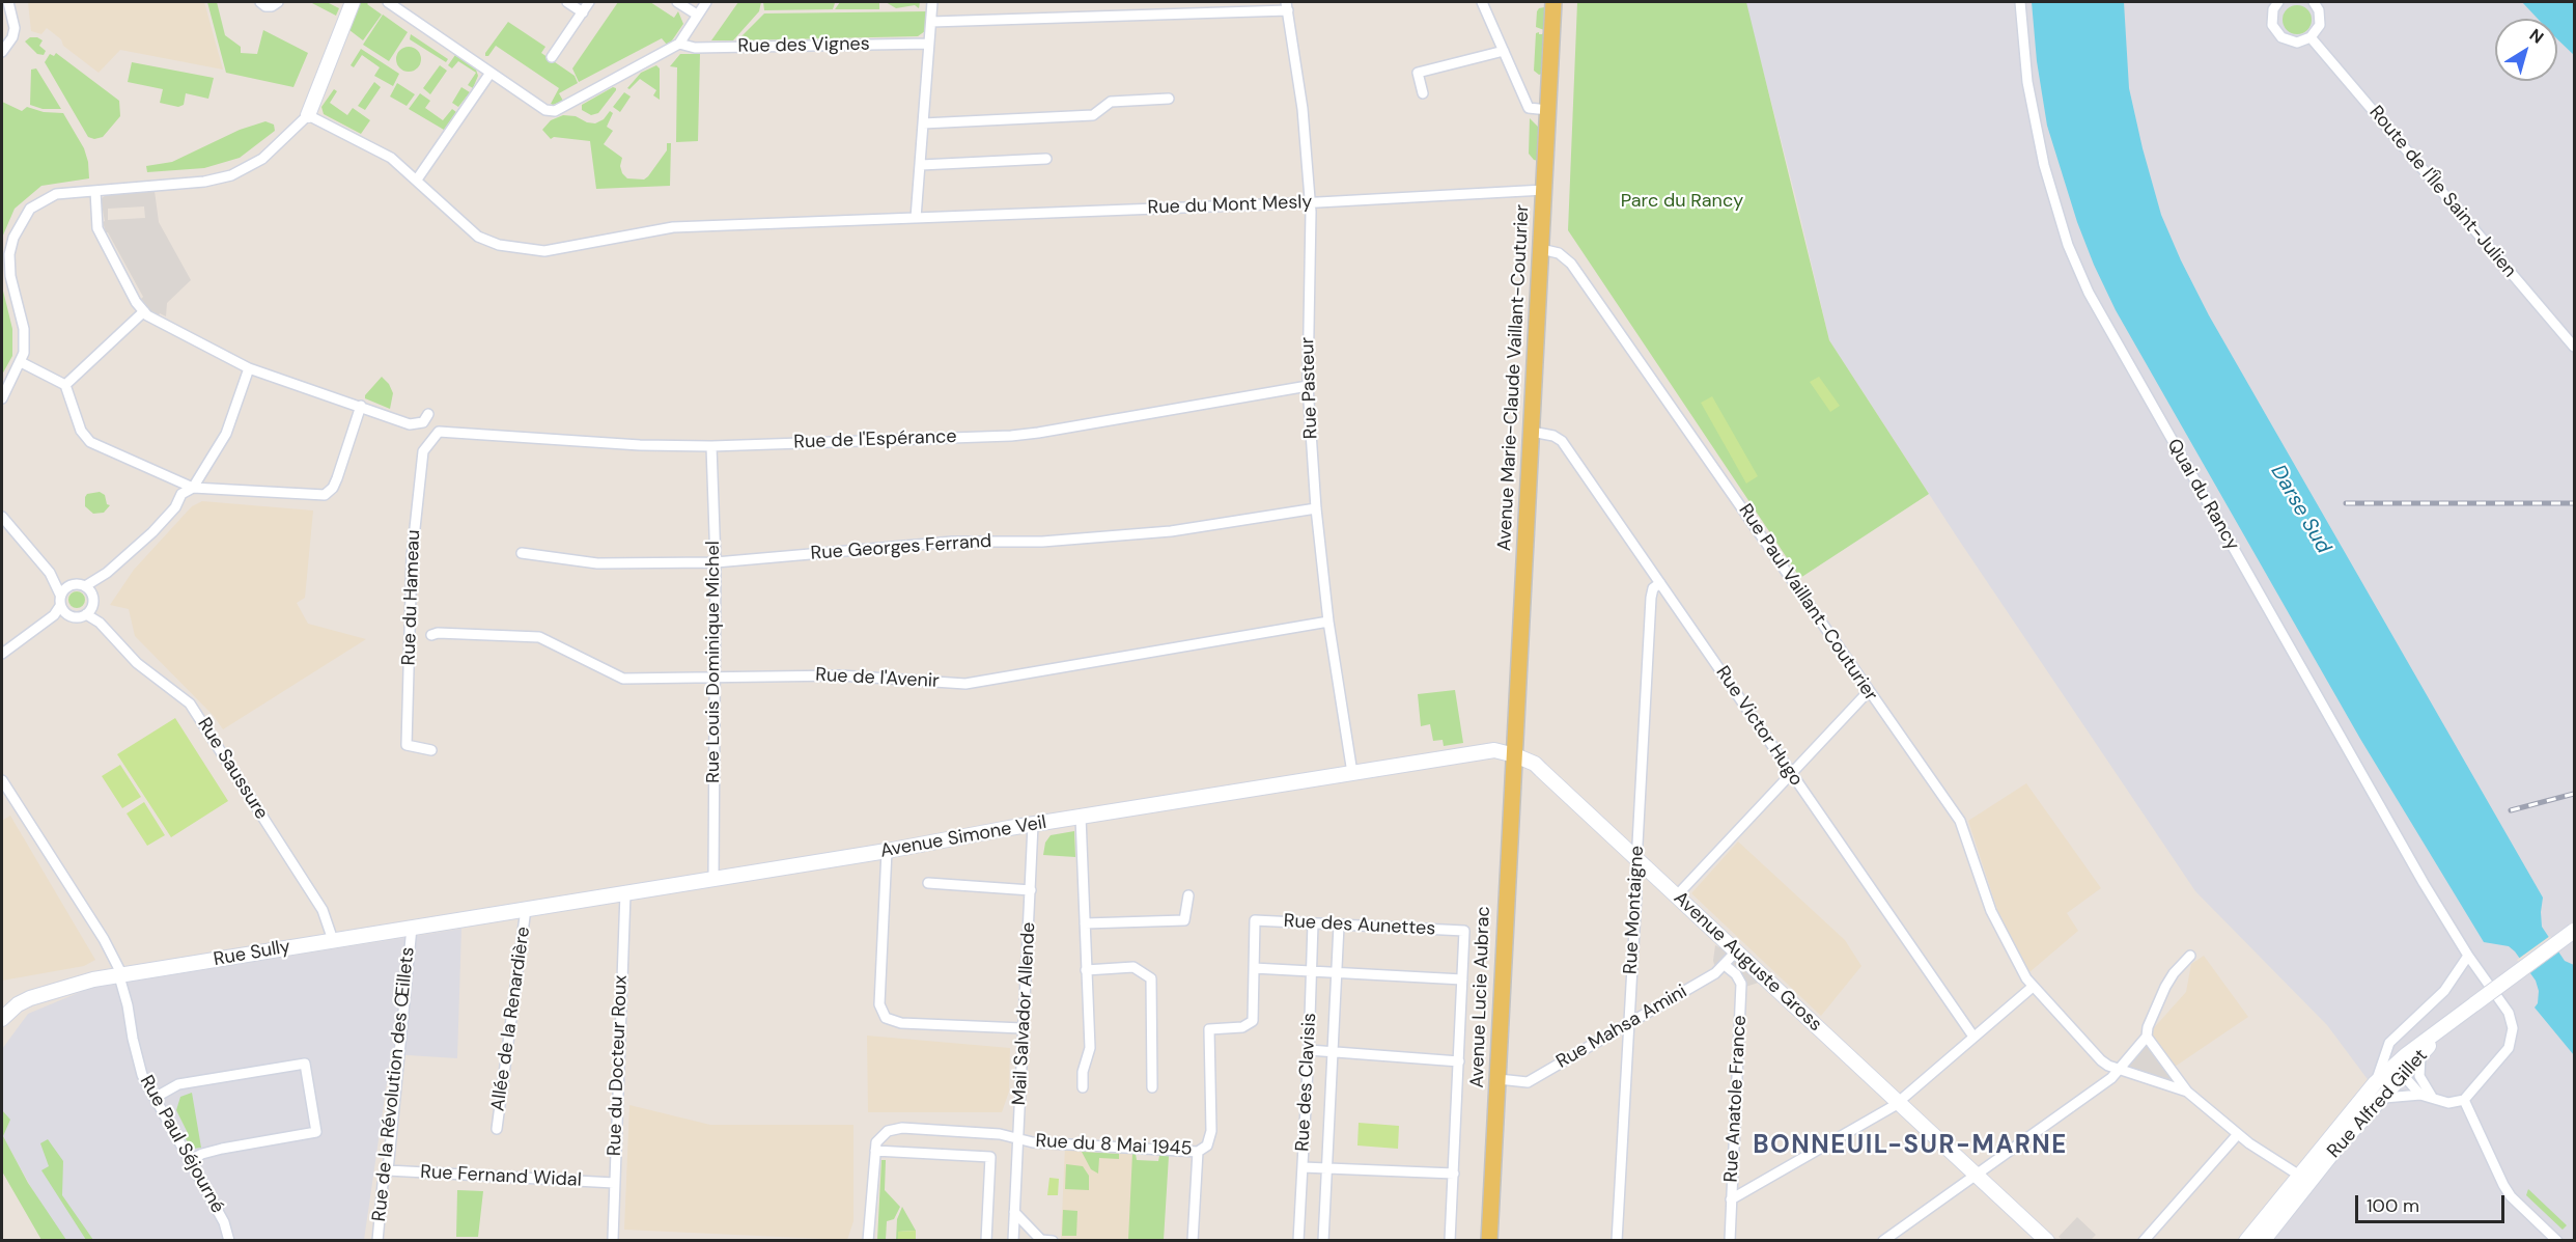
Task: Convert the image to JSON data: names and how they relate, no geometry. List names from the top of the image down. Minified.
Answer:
{"streets":{"main road":["Avenue Marie-Claude Vaillant-Couturier","Avenue Lucie Aubrac"],"street":["Rue des Vignes","Route de l'Île Saint-Julien","Rue du Mont Mesly","Rue Pasteur","Rue de l'Espérance","Quai du Rancy","Rue Georges Ferrand","Rue du Hameau","Rue Paul Vaillant-Couturier","Rue Louis Dominique Michel","Rue de l'Avenir","Rue Victor Hugo","Rue Saussure","Avenue Simone Veil","Rue Montaigne","Rue des Aunettes","Rue Sully","Avenue Auguste Gross","Mail Salvador Allende","Allée de la Renardière","Rue Mahsa Amini","Rue du Docteur Roux","Rue des Clavisis","Rue de la Révolution des Œillets","Rue Anatole France","Rue Alfred Gillet","Rue Paul Séjourné","Rue du 8 Mai 1945","Rue Fernand Widal"]},"crossings":[["Rue du Mont Mesly","Avenue Marie-Claude Vaillant-Couturier"],["Rue du Mont Mesly","Rue Pasteur"],["Avenue Marie-Claude Vaillant-Couturier","Rue Paul Vaillant-Couturier"],["Avenue Marie-Claude Vaillant-Couturier","Rue Victor Hugo"],["Avenue Marie-Claude Vaillant-Couturier","Avenue Simone Veil"],["Avenue Marie-Claude Vaillant-Couturier","Avenue Auguste Gross"],["Avenue Marie-Claude Vaillant-Couturier","Avenue Lucie Aubrac"],["Rue Pasteur","Rue de l'Espérance"],["Rue Pasteur","Rue Georges Ferrand"],["Rue Pasteur","Rue de l'Avenir"],["Rue Pasteur","Avenue Simone Veil"],["Rue de l'Espérance","Rue du Hameau"],["Rue de l'Espérance","Rue Louis Dominique Michel"],["Rue Georges Ferrand","Rue Louis Dominique Michel"],["Rue Louis Dominique Michel","Rue de l'Avenir"],["Rue Louis Dominique Michel","Avenue Simone Veil"],["Rue Victor Hugo","Rue Montaigne"],["Rue Saussure","Rue Sully"],["Avenue Simone Veil","Rue Sully"],["Avenue Simone Veil","Avenue Auguste Gross"],["Avenue Simone Veil","Avenue Lucie Aubrac"],["Avenue Simone Veil","Mail Salvador Allende"],["Avenue Simone Veil","Allée de la Renardière"],["Avenue Simone Veil","Rue du Docteur Roux"],["Avenue Simone Veil","Rue de la Révolution des Œillets"],["Rue Montaigne","Avenue Auguste Gross"],["Rue Montaigne","Rue Mahsa Amini"],["Rue des Aunettes","Rue des Clavisis"],["Rue des Aunettes","Rue du 8 Mai 1945"],["Rue Sully","Rue de la Révolution des Œillets"],["Rue Sully","Rue Paul Séjourné"],["Avenue Auguste Gross","Avenue Lucie Aubrac"],["Avenue Auguste Gross","Rue Mahsa Amini"],["Avenue Lucie Aubrac","Rue Mahsa Amini"],["Mail Salvador Allende","Rue du 8 Mai 1945"],["Rue Mahsa Amini","Rue Anatole France"],["Rue du Docteur Roux","Rue Fernand Widal"],["Rue de la Révolution des Œillets","Rue Fernand Widal"]],"districts":["BONNEUIL-SUR-MARNE"],"water":["Darse Sud"],"parks":["Parc du Rancy"],"scale_bar":"100 m","north":"top right"}
